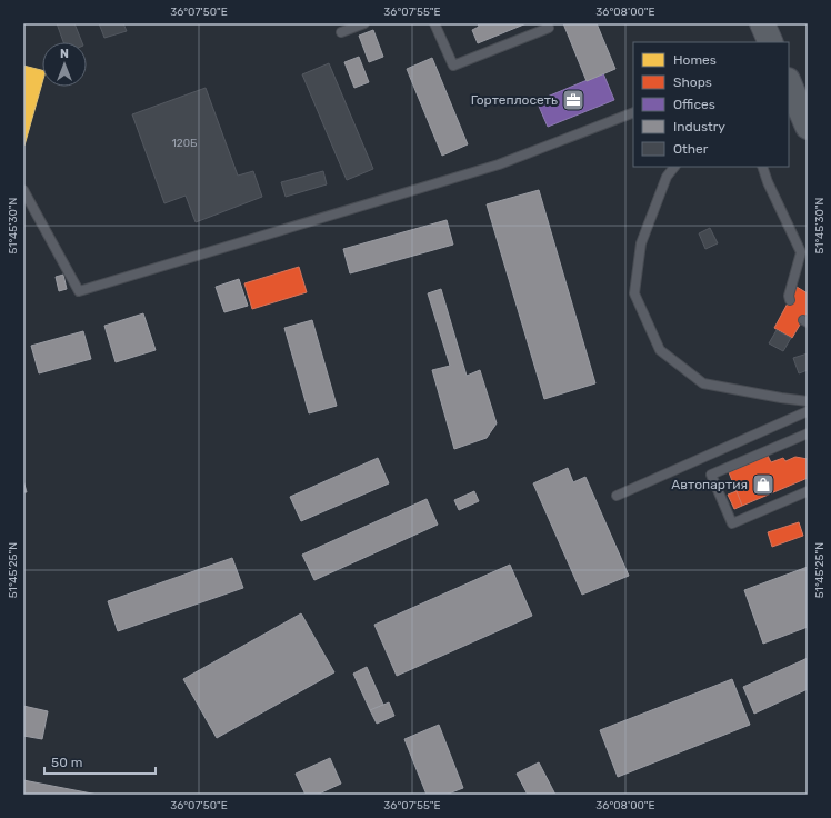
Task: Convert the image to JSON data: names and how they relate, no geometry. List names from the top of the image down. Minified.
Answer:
{"places":{"office":["Гортеплосеть"],"shop":["Автопартия"]},"house_numbers":["120Б"],"legend":["Homes","Shops","Offices","Industry","Other"],"scale_bar":"50 m","north":"top","coordinates":["36°07'50\"E","36°07'55\"E","36°08'00\"E","51°45'30\"N","51°45'25\"N"]}
